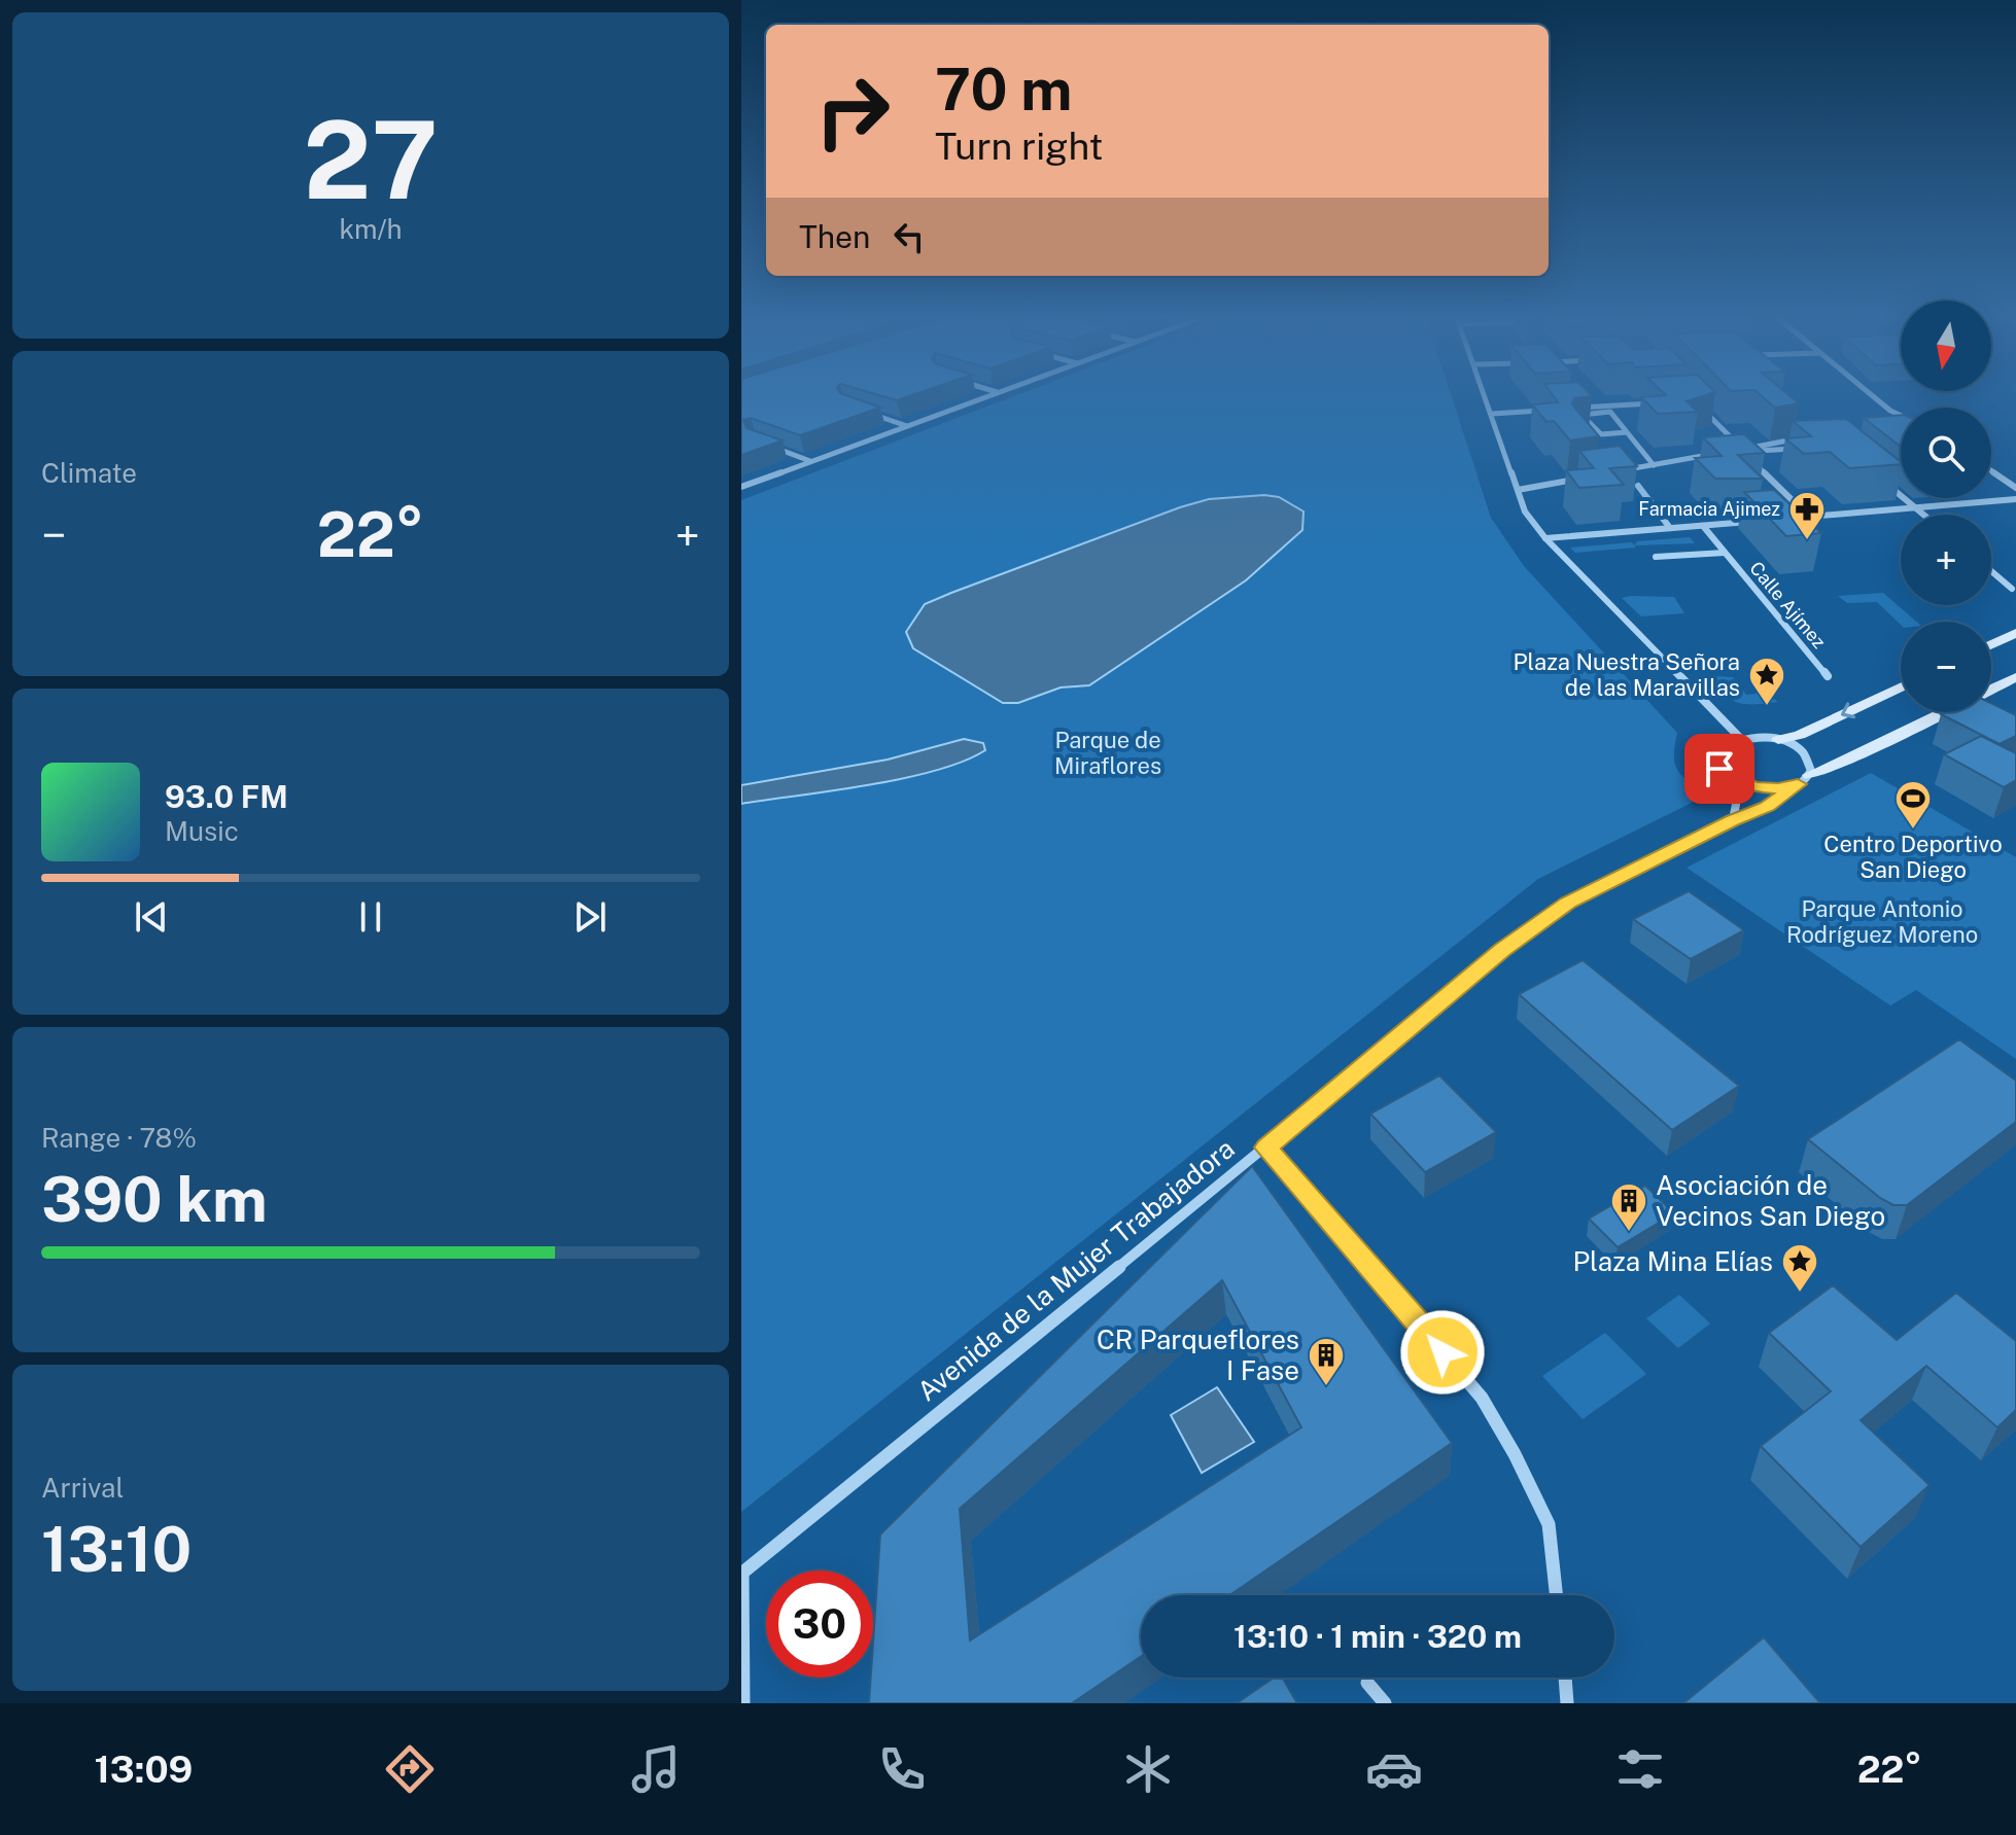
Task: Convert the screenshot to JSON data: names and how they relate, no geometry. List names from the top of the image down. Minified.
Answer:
{"streets":{"street":["Calle Ajímez","Avenida de la Mujer Trabajadora"]},"parks":["Parque de Miraflores","Parque Antonio Rodríguez Moreno"],"places":{"pharmacy":["Farmacia Ajimez"],"place":["Plaza Nuestra Señora de las Maravillas","Plaza Mina Elías"],"sports":["Centro Deportivo San Diego"],"building":["Asociación de Vecinos San Diego","CR Parqueflores I Fase"]},"north":"bottom","page":{"tile":[["27","km/h"],"Climate",["Range · 78%","390 km"],["Arrival","13:10"]],"turn":["70 m","Turn right"],"then":"Then","map_buttons":["+","−"],"heat":["−","22°","+"],"song":["93.0 FM","Music"],"limit":"30","trip":"13:10 · 1 min · 320 m","tabs":["13:09","22°"]}}
